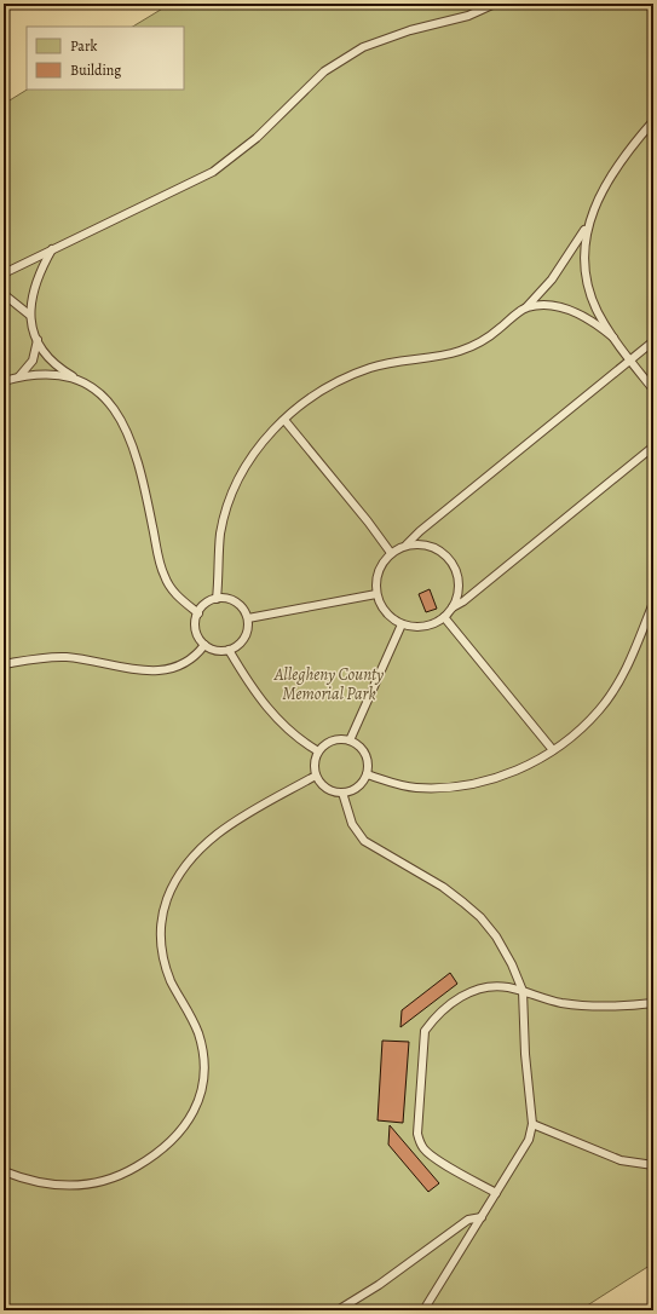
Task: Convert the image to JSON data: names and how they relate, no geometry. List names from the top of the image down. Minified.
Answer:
{"parks":["Allegheny County Memorial Park"],"legend":["Park","Building"]}
